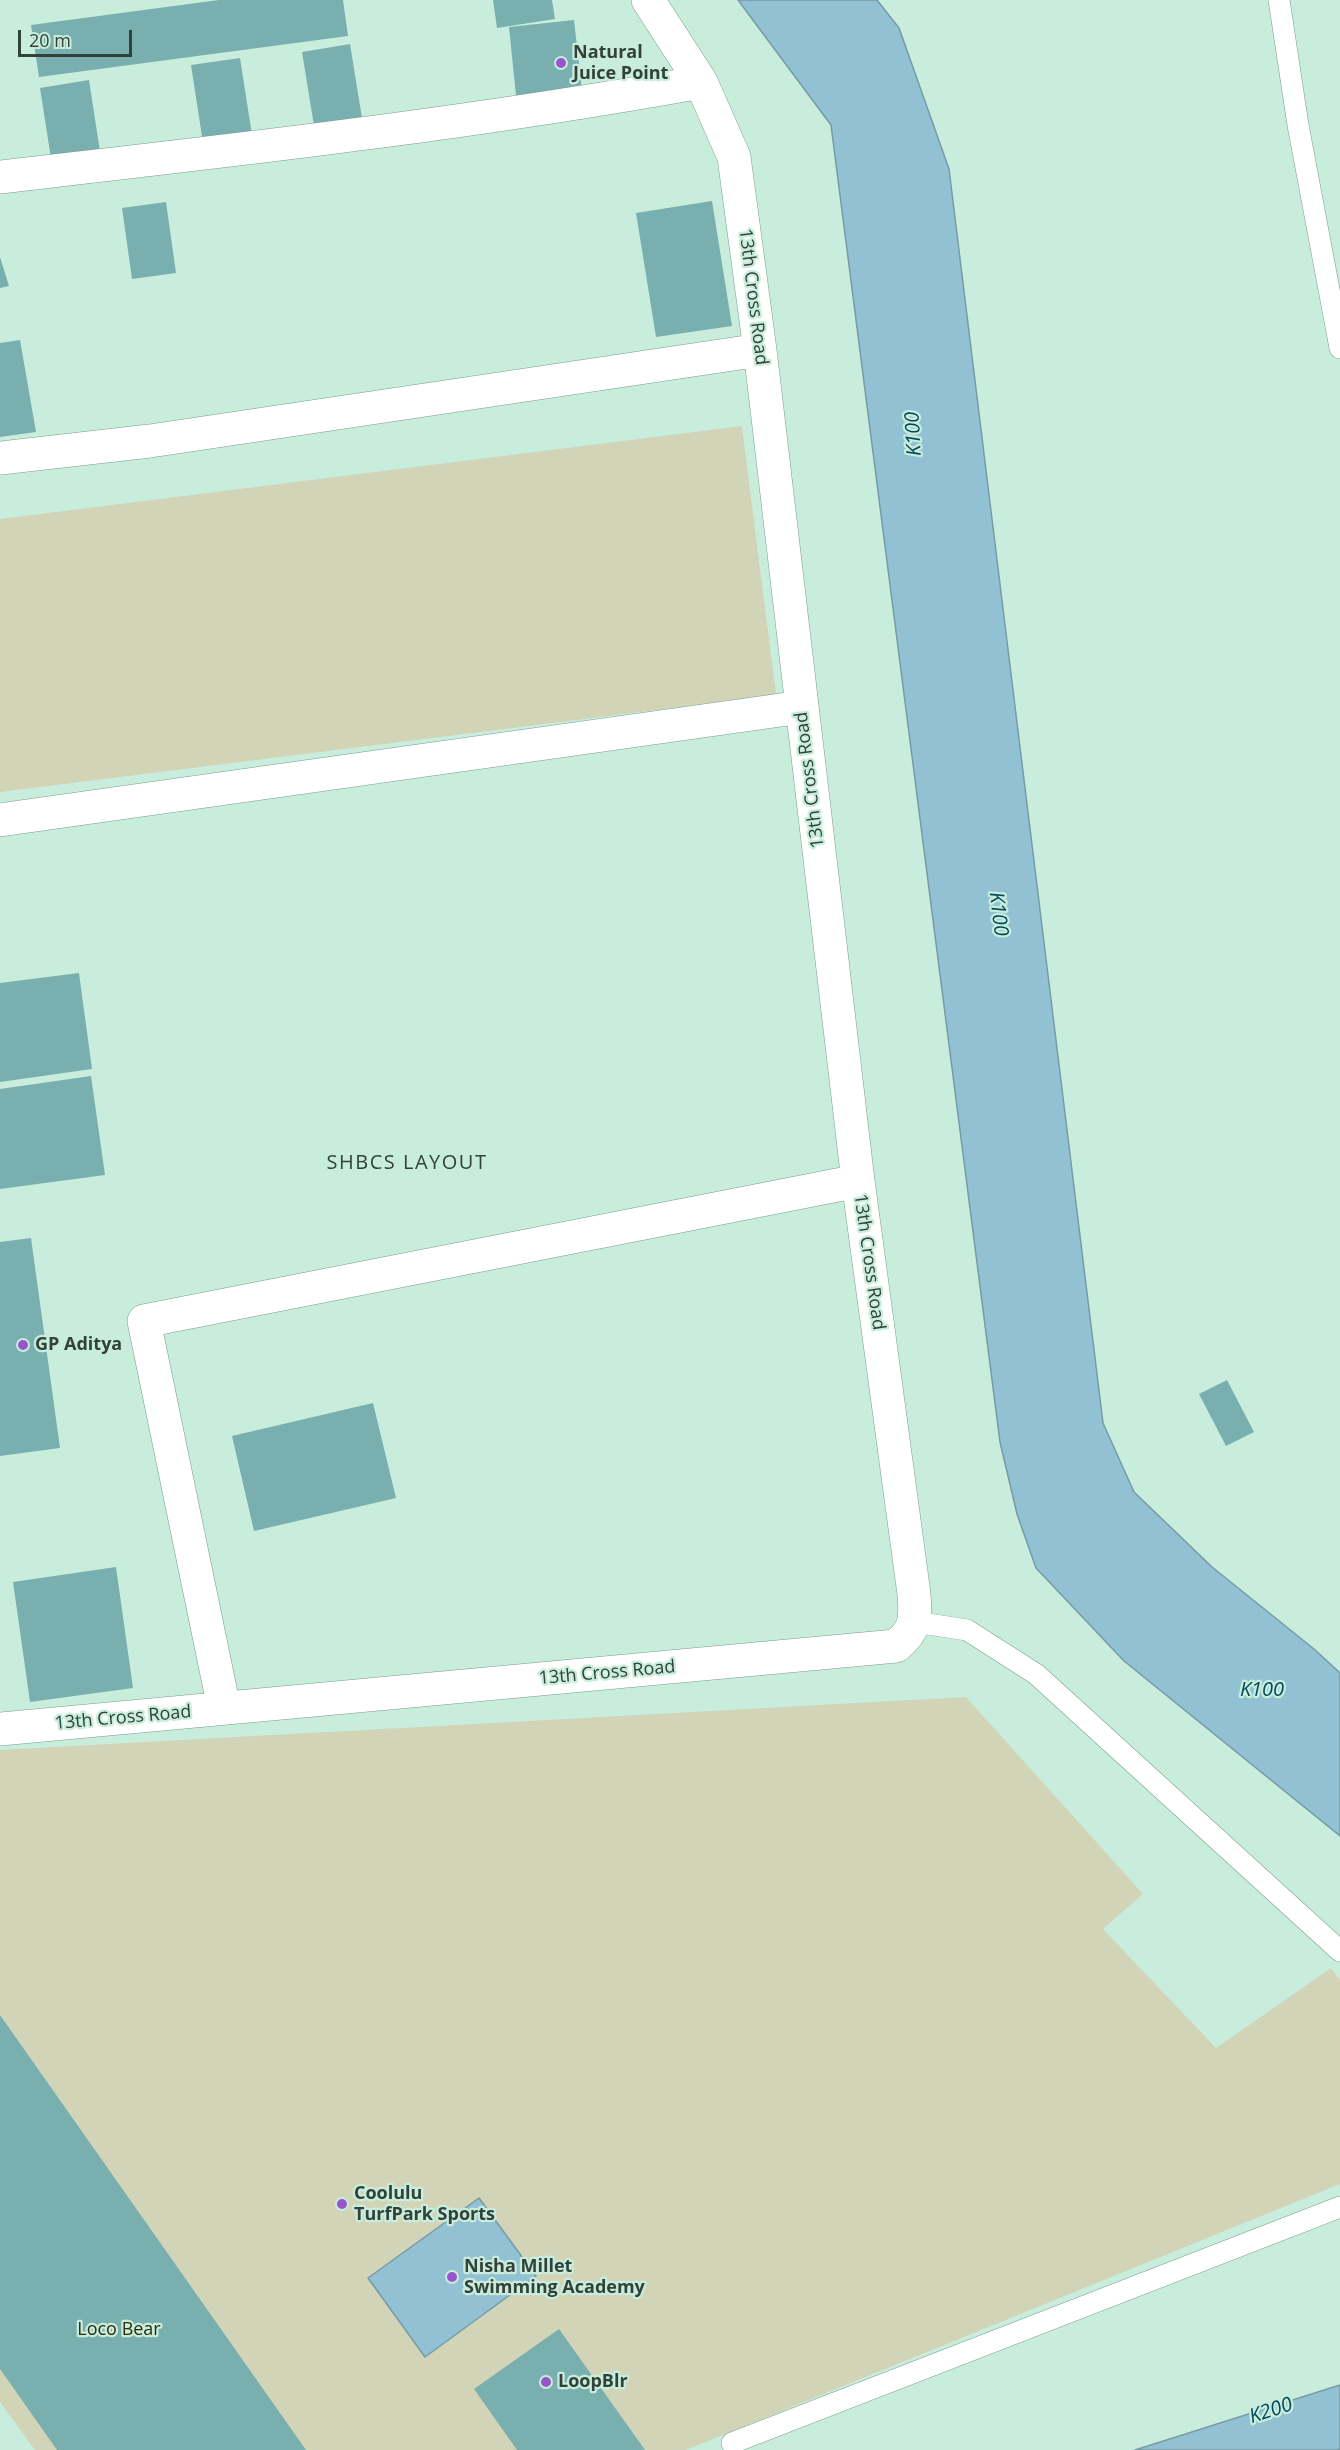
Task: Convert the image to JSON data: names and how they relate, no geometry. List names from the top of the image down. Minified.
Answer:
{"streets":{"street":["13th Cross Road"]},"districts":["SHBCS LAYOUT"],"water":["K100","K200"],"parks":["Loco Bear"],"places":["Natural Juice Point","GP Aditya","Coolulu TurfPark Sports","Nisha Millet Swimming Academy","LoopBlr"],"scale_bar":"20 m"}
